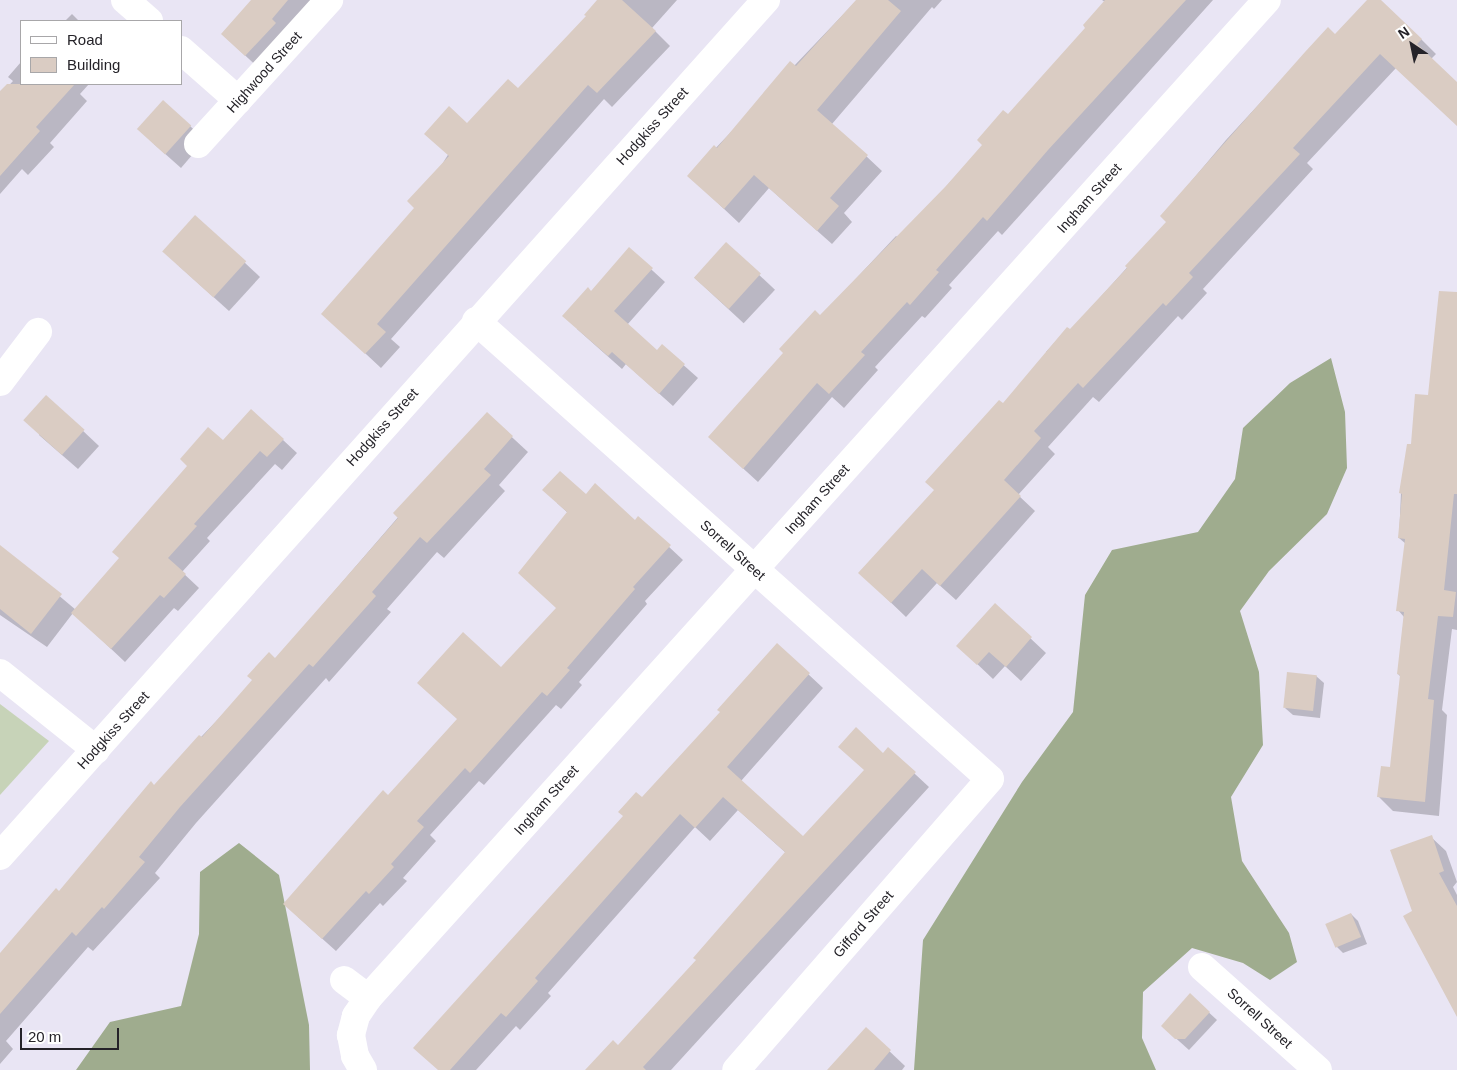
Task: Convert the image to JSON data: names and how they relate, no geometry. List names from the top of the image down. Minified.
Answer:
{"streets":{"street":["Highwood Street","Hodgkiss Street","Ingham Street","Sorrell Street","Gifford Street"]},"crossings":[["Hodgkiss Street","Sorrell Street"],["Ingham Street","Sorrell Street"],["Sorrell Street","Gifford Street"]],"legend":["Road","Building"],"scale_bar":"20 m","north":"top left"}
